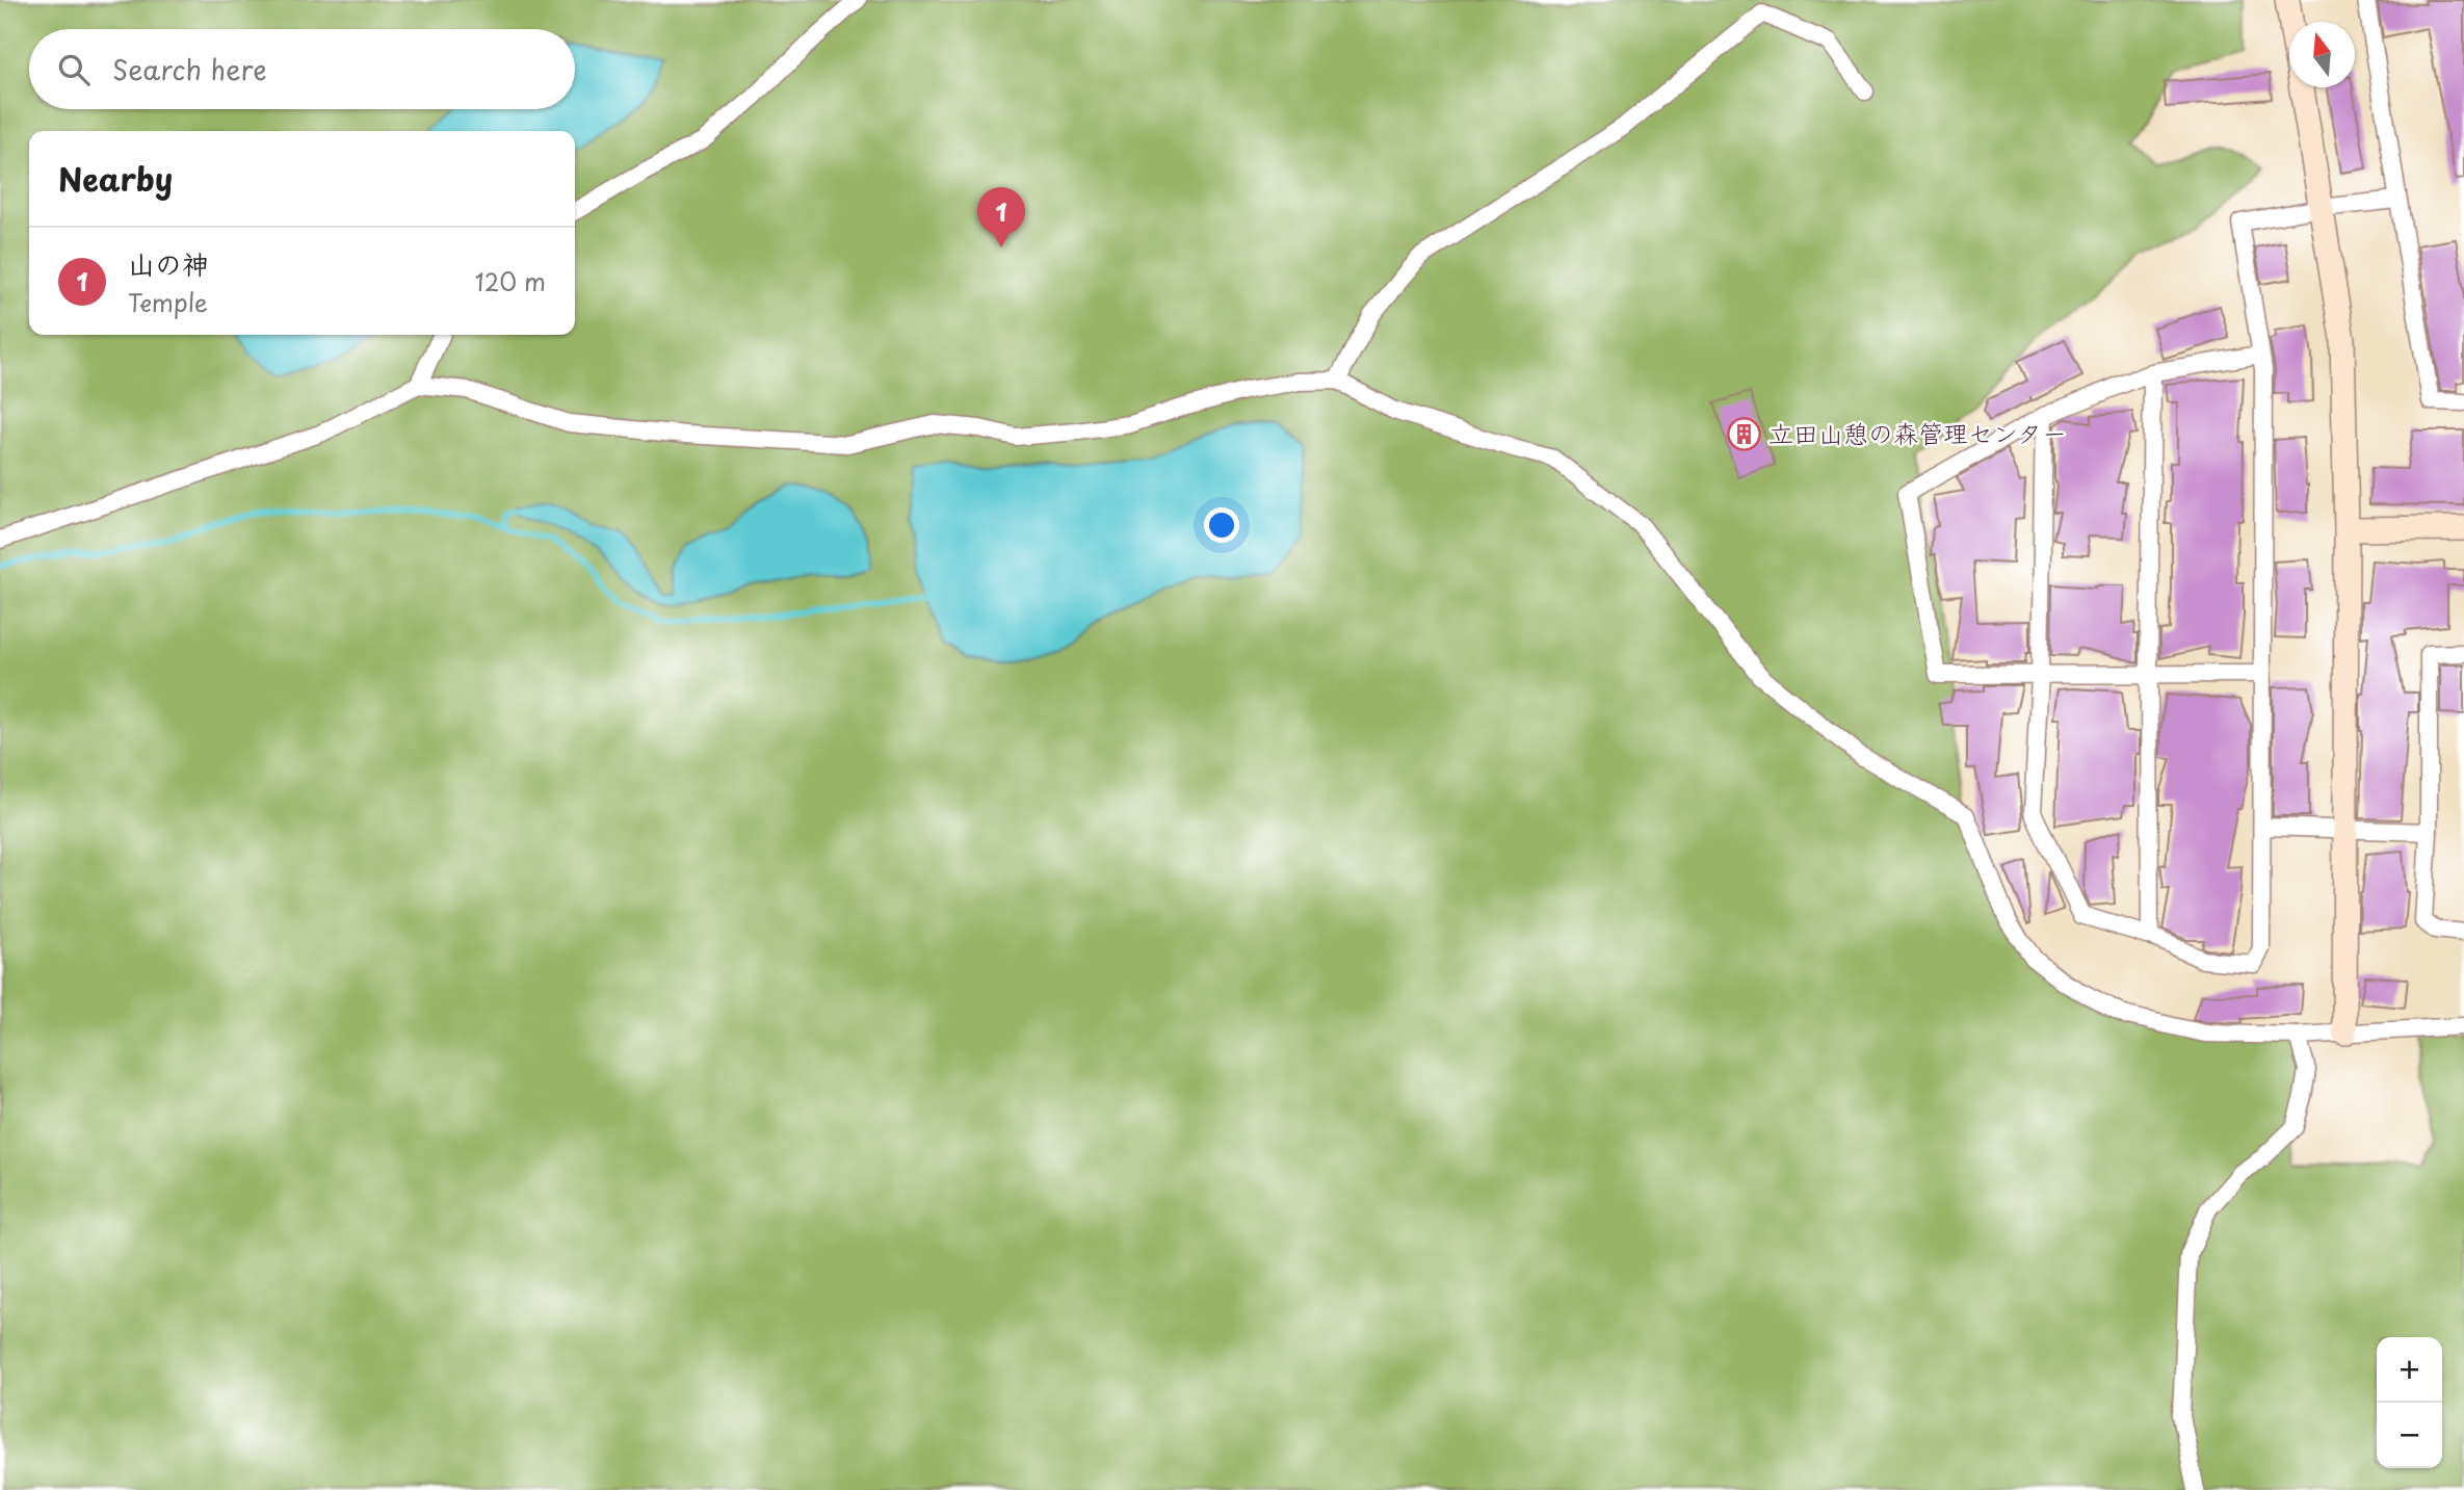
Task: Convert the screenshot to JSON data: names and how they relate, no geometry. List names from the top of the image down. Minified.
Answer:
{"places":{"building":["立田山憩の森管理センター"]},"north":"top","page":{"search":"Search here","heading":"Nearby","pins":"1","list":[{"mark":"1","name":"山の神","note":"Temple","value":"120 m"}],"map_buttons":["+","−"]}}
